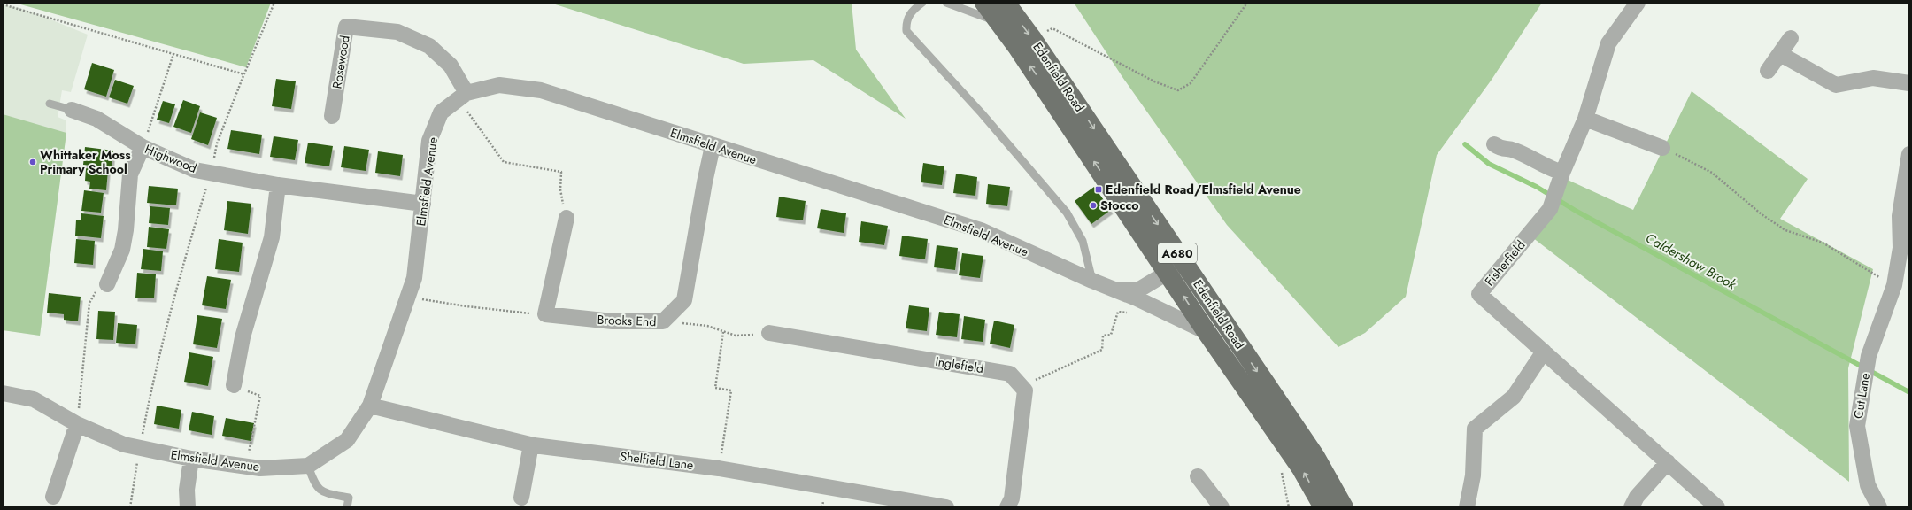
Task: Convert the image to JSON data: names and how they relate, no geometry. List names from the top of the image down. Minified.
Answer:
{"streets":{"main road":["Edenfield Road","A680"],"street":["Rosewood","Elmsfield Avenue","Highwood","Fisherfield","Brooks End","Inglefield","Cut Lane","Shelfield Lane"]},"crossings":[["Rosewood","Elmsfield Avenue"],["Edenfield Road","Elmsfield Avenue"],["Elmsfield Avenue","Highwood"],["Elmsfield Avenue","Brooks End"],["Elmsfield Avenue","Shelfield Lane"]],"water":["Caldershaw Brook"],"places":{"other":["Whittaker Moss Primary School","Stocco"],"transit":["Edenfield Road/Elmsfield Avenue"]}}
